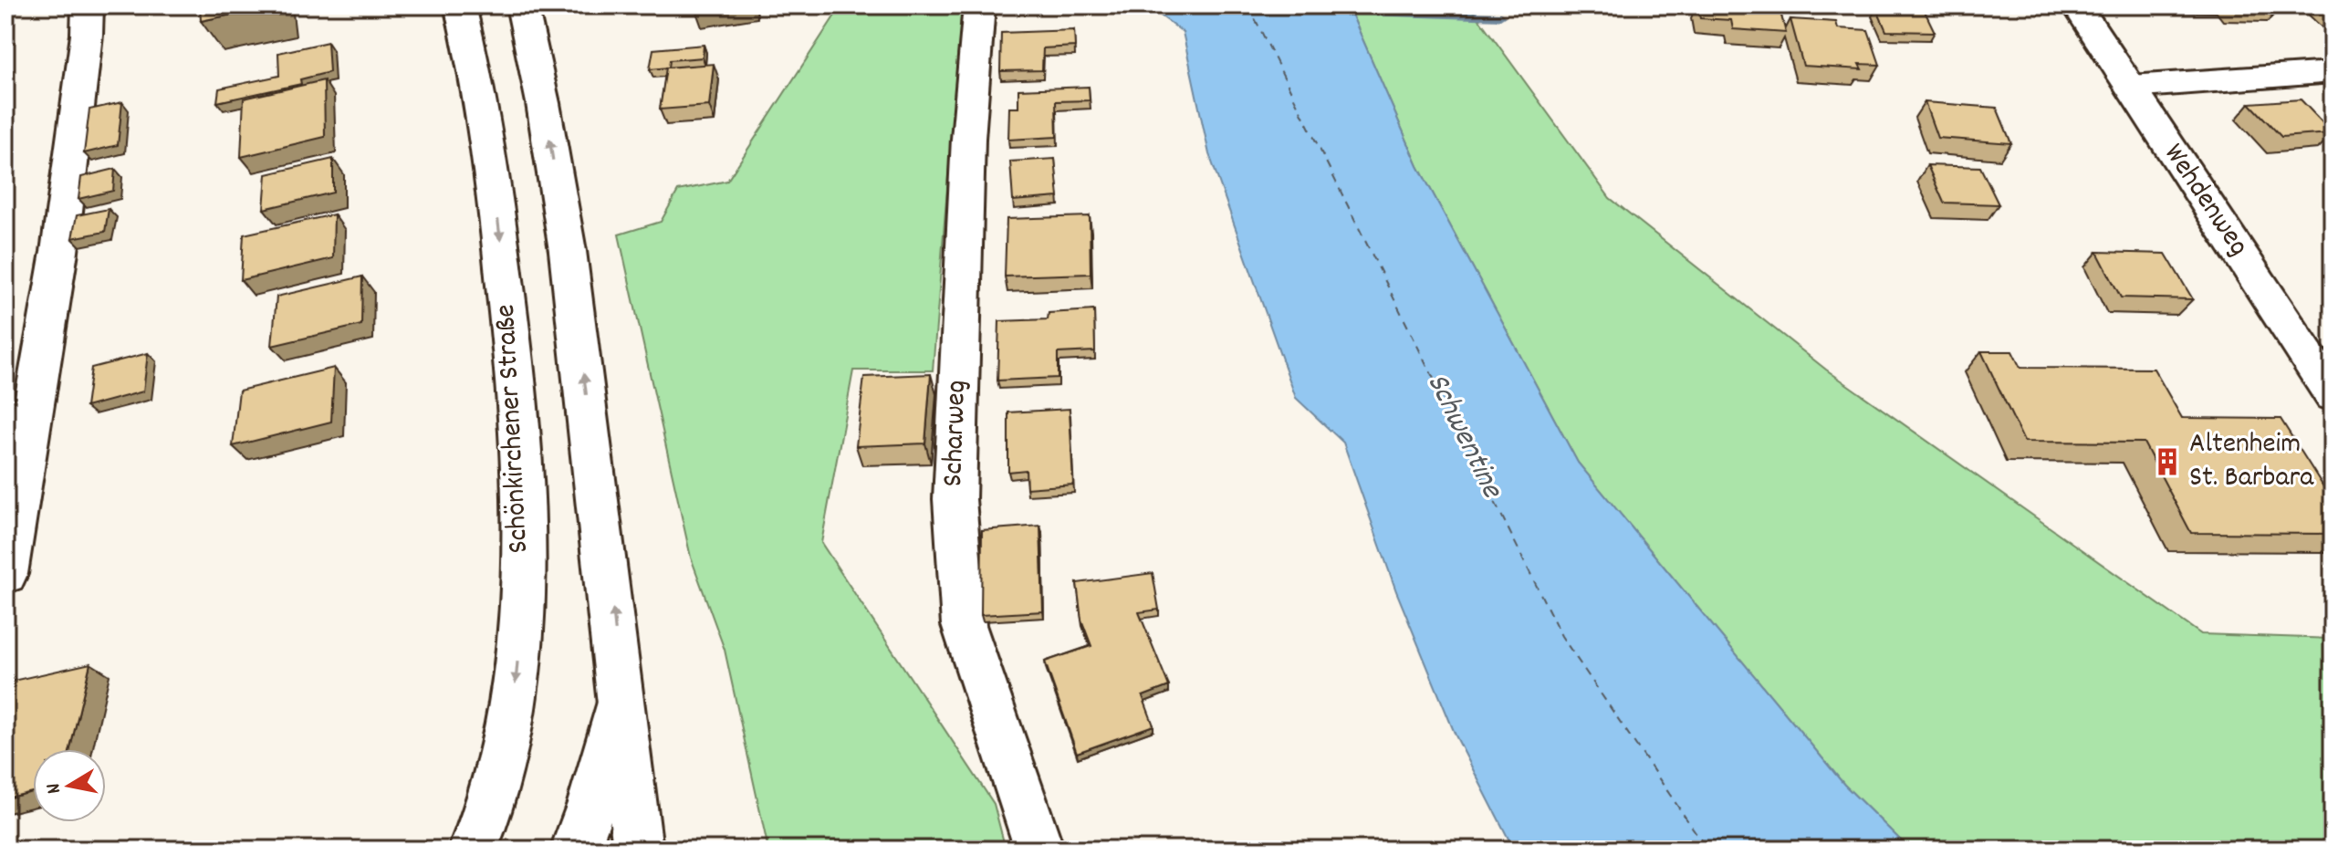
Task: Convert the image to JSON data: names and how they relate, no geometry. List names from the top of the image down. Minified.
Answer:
{"streets":{"main road":["Wehdenweg","Schönkirchener Straße","Scharweg"]},"water":["Schwentine"],"places":{"building":["Altenheim St. Barbara"]},"north":"left"}
